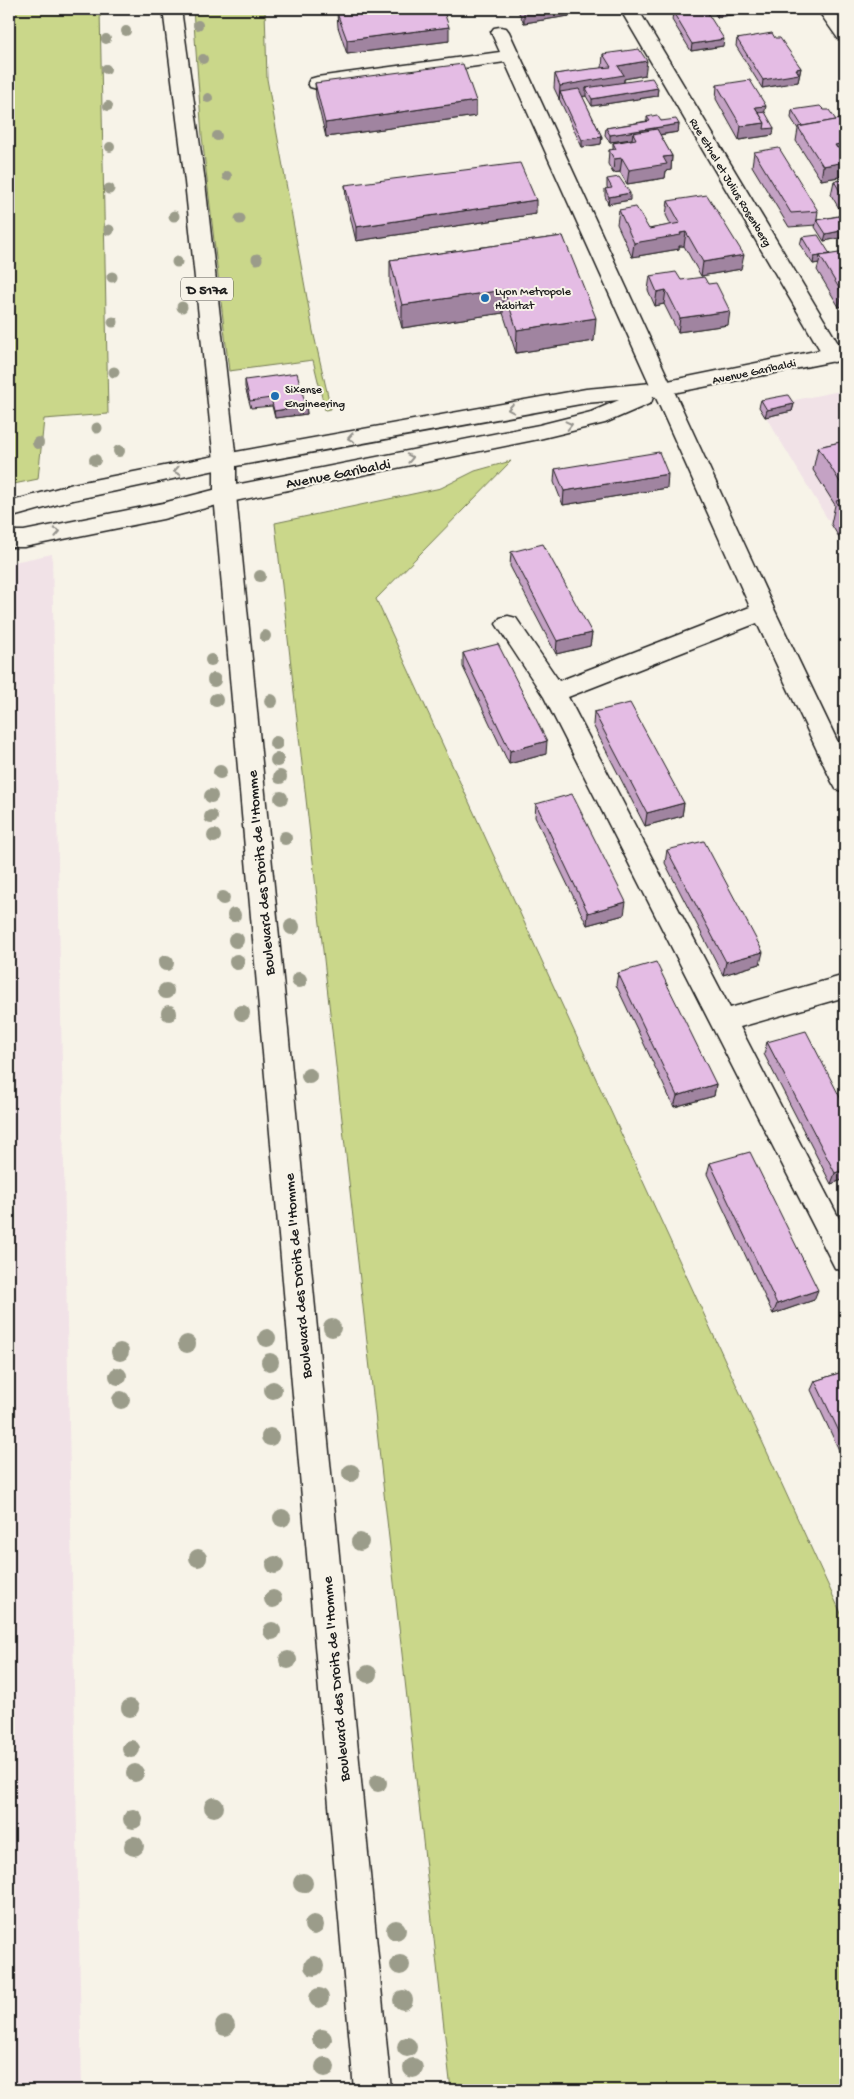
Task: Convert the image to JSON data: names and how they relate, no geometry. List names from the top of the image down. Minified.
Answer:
{"streets":{"main road":["Rue Ethel et Julius Rosenberg","D 517a","Avenue Garibaldi","Boulevard des Droits de l'Homme"]},"crossings":[["Rue Ethel et Julius Rosenberg","Avenue Garibaldi"],["D 517a","Avenue Garibaldi"],["D 517a","Boulevard des Droits de l'Homme"],["Avenue Garibaldi","Boulevard des Droits de l'Homme"]],"places":["Lyon Metropole Habitat","Sixense Engineering"]}
